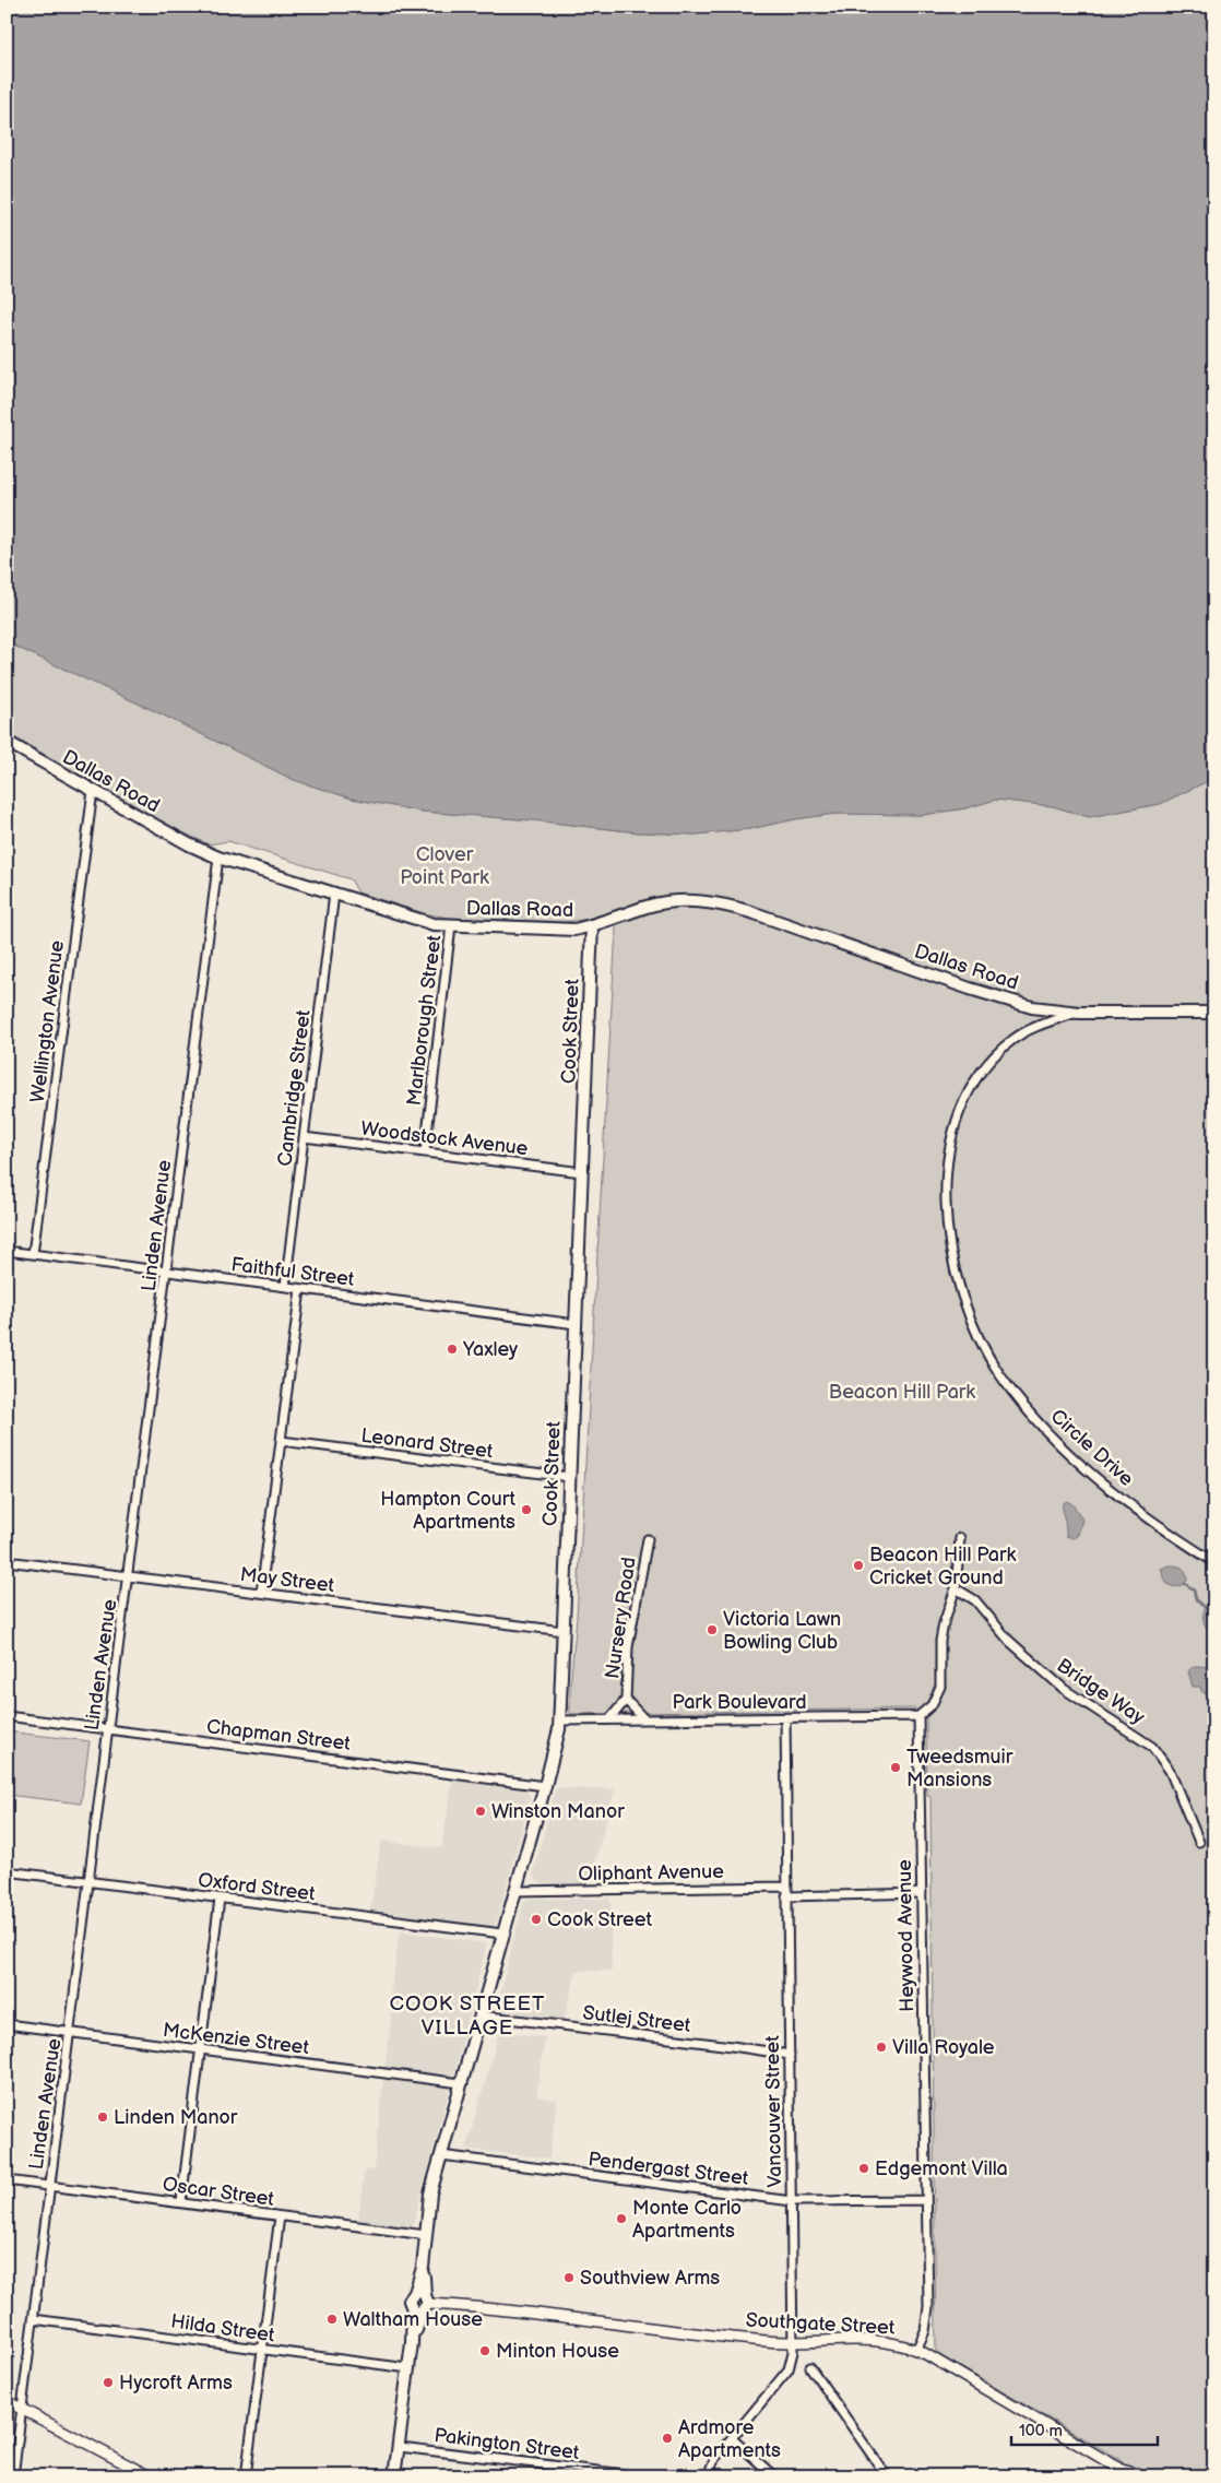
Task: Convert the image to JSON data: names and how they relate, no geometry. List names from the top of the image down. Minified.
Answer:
{"streets":{"main road":["Dallas Road","Cook Street"],"street":["Marlborough Street","Wellington Avenue","Cambridge Street","Woodstock Avenue","Linden Avenue","Faithful Street","Leonard Street","Circle Drive","May Street","Nursery Road","Bridge Way","Park Boulevard","Chapman Street","Oliphant Avenue","Oxford Street","Heywood Avenue","Sutlej Street","McKenzie Street","Vancouver Street","Pendergast Street","Oscar Street","Southgate Street","Hilda Street","Pakington Street"]},"crossings":[["Dallas Road","Marlborough Street"],["Dallas Road","Wellington Avenue"],["Dallas Road","Cook Street"],["Dallas Road","Cambridge Street"],["Dallas Road","Linden Avenue"],["Dallas Road","Circle Drive"],["Marlborough Street","Woodstock Avenue"],["Wellington Avenue","Faithful Street"],["Cook Street","Woodstock Avenue"],["Cook Street","Faithful Street"],["Cook Street","Leonard Street"],["Cook Street","May Street"],["Cook Street","Park Boulevard"],["Cook Street","Chapman Street"],["Cook Street","Oliphant Avenue"],["Cook Street","Oxford Street"],["Cook Street","Sutlej Street"],["Cook Street","McKenzie Street"],["Cook Street","Pendergast Street"],["Cook Street","Oscar Street"],["Cook Street","Southgate Street"],["Cook Street","Hilda Street"],["Cook Street","Pakington Street"],["Cambridge Street","Woodstock Avenue"],["Cambridge Street","Faithful Street"],["Linden Avenue","Faithful Street"],["Linden Avenue","May Street"],["Linden Avenue","Chapman Street"],["Linden Avenue","Oxford Street"],["Linden Avenue","McKenzie Street"],["Linden Avenue","Oscar Street"],["Linden Avenue","Hilda Street"],["Nursery Road","Park Boulevard"],["Park Boulevard","Heywood Avenue"],["Park Boulevard","Vancouver Street"],["Oliphant Avenue","Vancouver Street"],["Heywood Avenue","Pendergast Street"],["Heywood Avenue","Southgate Street"],["Sutlej Street","Vancouver Street"],["Vancouver Street","Pendergast Street"],["Vancouver Street","Southgate Street"]],"districts":["COOK STREET VILLAGE"],"parks":["Clover Point Park","Beacon Hill Park"],"places":["Yaxley","Hampton Court Apartments","Beacon Hill Park Cricket Ground","Victoria Lawn Bowling Club","Tweedsmuir Mansions","Winston Manor","Cook Street","Villa Royale","Linden Manor","Edgemont Villa","Monte Carlo Apartments","Southview Arms","Waltham House","Minton House","Hycroft Arms","Ardmore Apartments"],"scale_bar":"100 m"}
